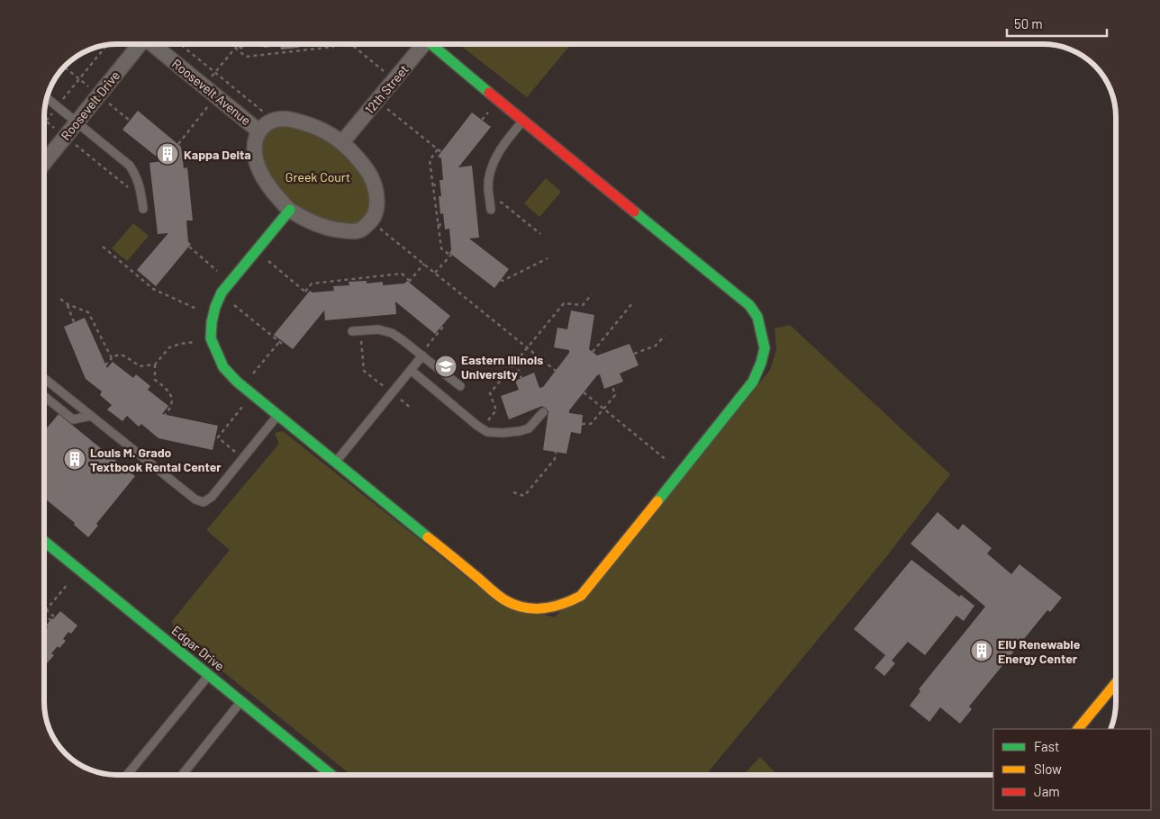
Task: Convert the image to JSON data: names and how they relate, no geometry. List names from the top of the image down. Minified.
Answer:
{"streets":{"street":["12th Street","Roosevelt Avenue","Roosevelt Drive","Edgar Drive"]},"crossings":[["12th Street","Roosevelt Avenue"]],"parks":["Greek Court"],"places":{"building":["Kappa Delta","Louis M. Grado Textbook Rental Center","EIU Renewable Energy Center"],"school or university":["Eastern Illinois University"]},"legend":["Fast","Slow","Jam"],"scale_bar":"50 m"}
